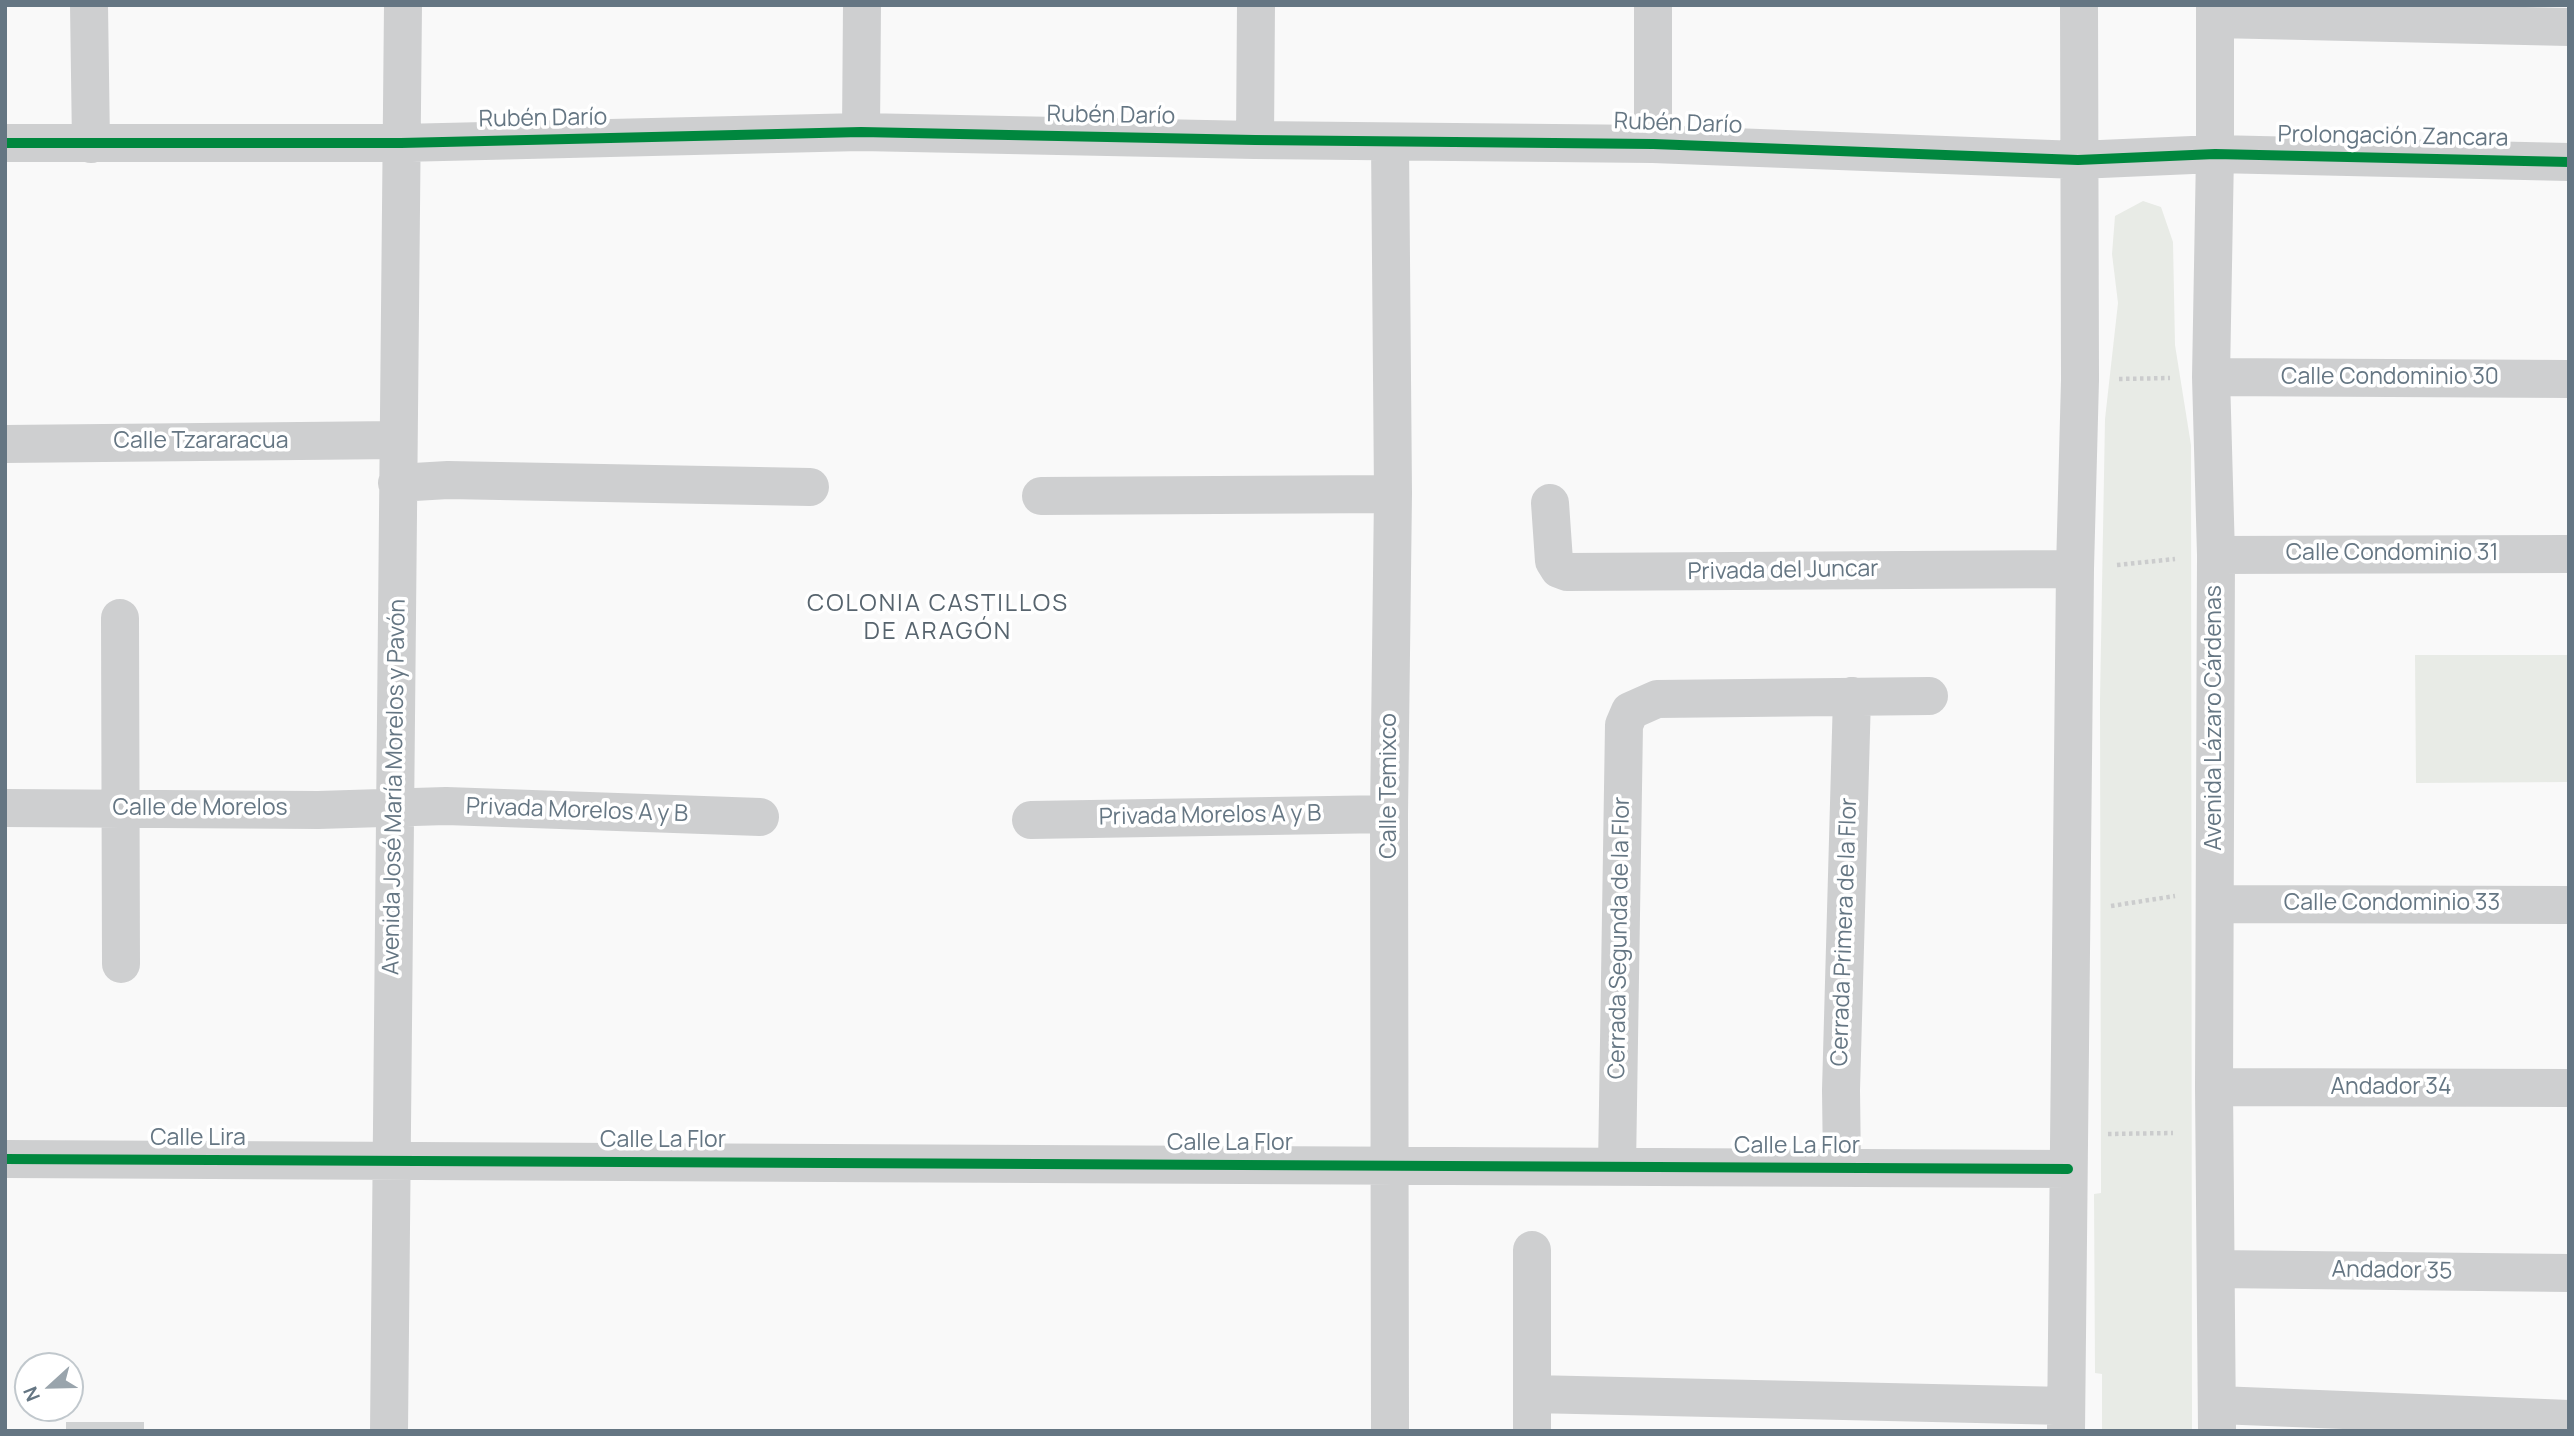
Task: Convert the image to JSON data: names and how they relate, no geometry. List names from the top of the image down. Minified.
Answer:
{"streets":{"street":["Rubén Darío","Prolongación Zancara","Calle Condominio 30","Calle Tzararacua","Calle Condominio 31","Privada del Juncar","Avenida Lázaro Cárdenas","Calle Temixco","Avenida José María Morelos y Pavón","Calle de Morelos","Privada Morelos A y B","Calle Condominio 33","Cerrada Primera de la Flor","Cerrada Segunda de la Flor","Andador 34","Calle Lira","Calle La Flor","Andador 35"]},"crossings":[["Rubén Darío","Prolongación Zancara"],["Rubén Darío","Avenida Lázaro Cárdenas"],["Rubén Darío","Calle Temixco"],["Rubén Darío","Avenida José María Morelos y Pavón"],["Prolongación Zancara","Avenida Lázaro Cárdenas"],["Calle Condominio 30","Avenida Lázaro Cárdenas"],["Calle Tzararacua","Avenida José María Morelos y Pavón"],["Calle Condominio 31","Avenida Lázaro Cárdenas"],["Avenida Lázaro Cárdenas","Calle Condominio 33"],["Avenida Lázaro Cárdenas","Andador 34"],["Avenida Lázaro Cárdenas","Andador 35"],["Calle Temixco","Privada Morelos A y B"],["Calle Temixco","Calle La Flor"],["Avenida José María Morelos y Pavón","Calle de Morelos"],["Avenida José María Morelos y Pavón","Privada Morelos A y B"],["Avenida José María Morelos y Pavón","Calle Lira"],["Avenida José María Morelos y Pavón","Calle La Flor"],["Calle de Morelos","Privada Morelos A y B"],["Cerrada Primera de la Flor","Cerrada Segunda de la Flor"],["Cerrada Primera de la Flor","Calle La Flor"],["Cerrada Segunda de la Flor","Calle La Flor"],["Calle Lira","Calle La Flor"]],"districts":["COLONIA CASTILLOS DE ARAGÓN"],"north":"left"}
